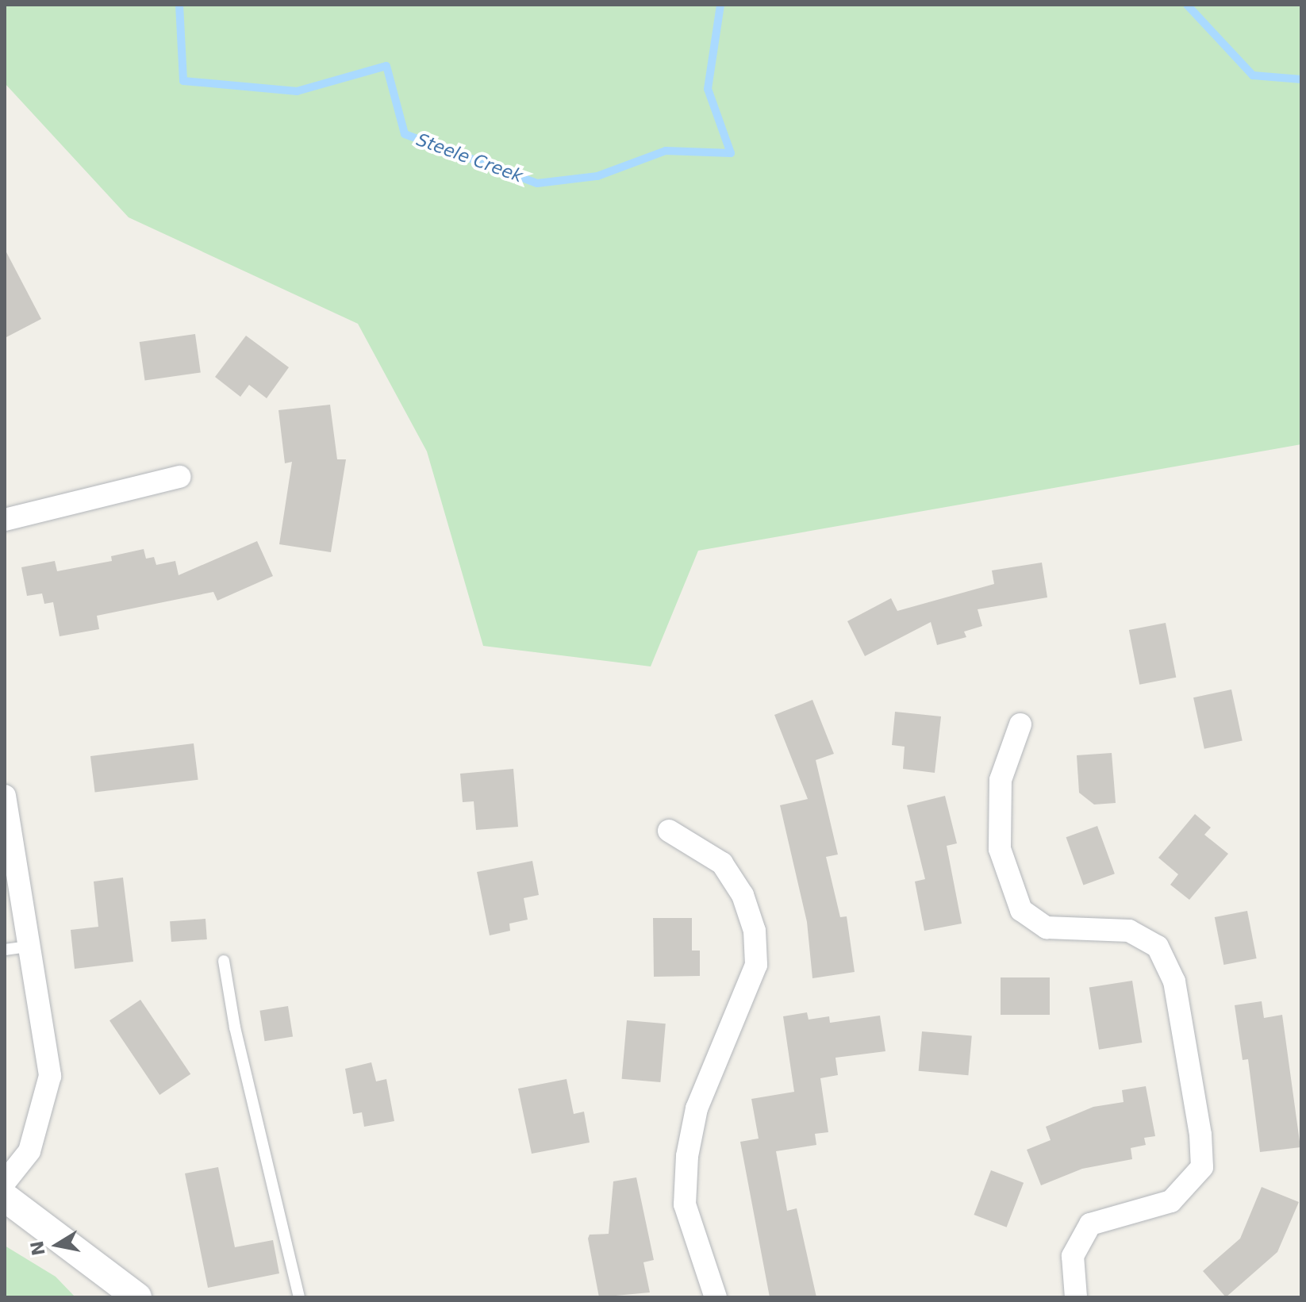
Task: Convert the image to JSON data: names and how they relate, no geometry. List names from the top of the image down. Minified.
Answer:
{"water":["Steele Creek"],"north":"left"}
